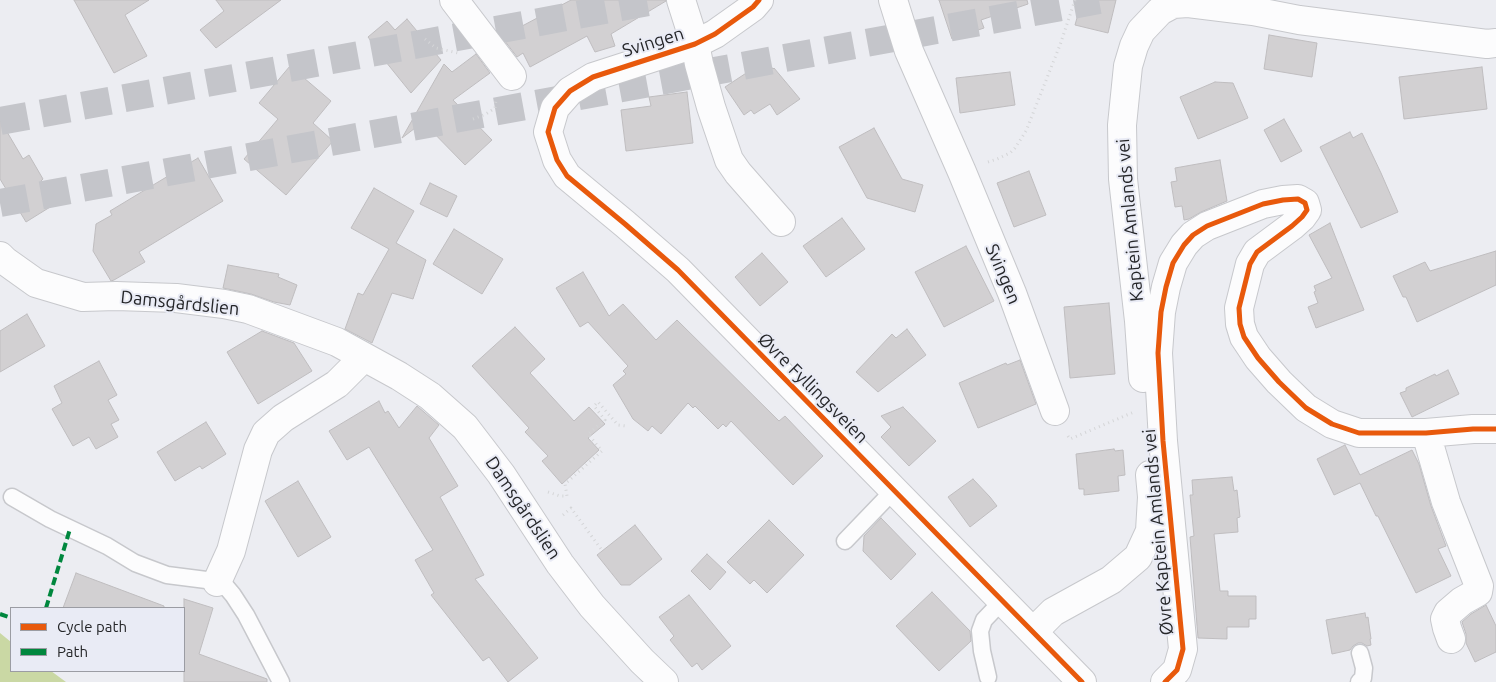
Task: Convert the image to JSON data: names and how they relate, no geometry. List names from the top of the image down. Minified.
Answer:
{"streets":{"street":["Svingen","Kaptein Amlands vei","Damsgårdslien","Øvre Fyllingsveien","Øvre Kaptein Amlands vei"]},"crossings":[["Svingen","Øvre Fyllingsveien"],["Kaptein Amlands vei","Øvre Fyllingsveien"]],"legend":["Cycle path","Path"]}
